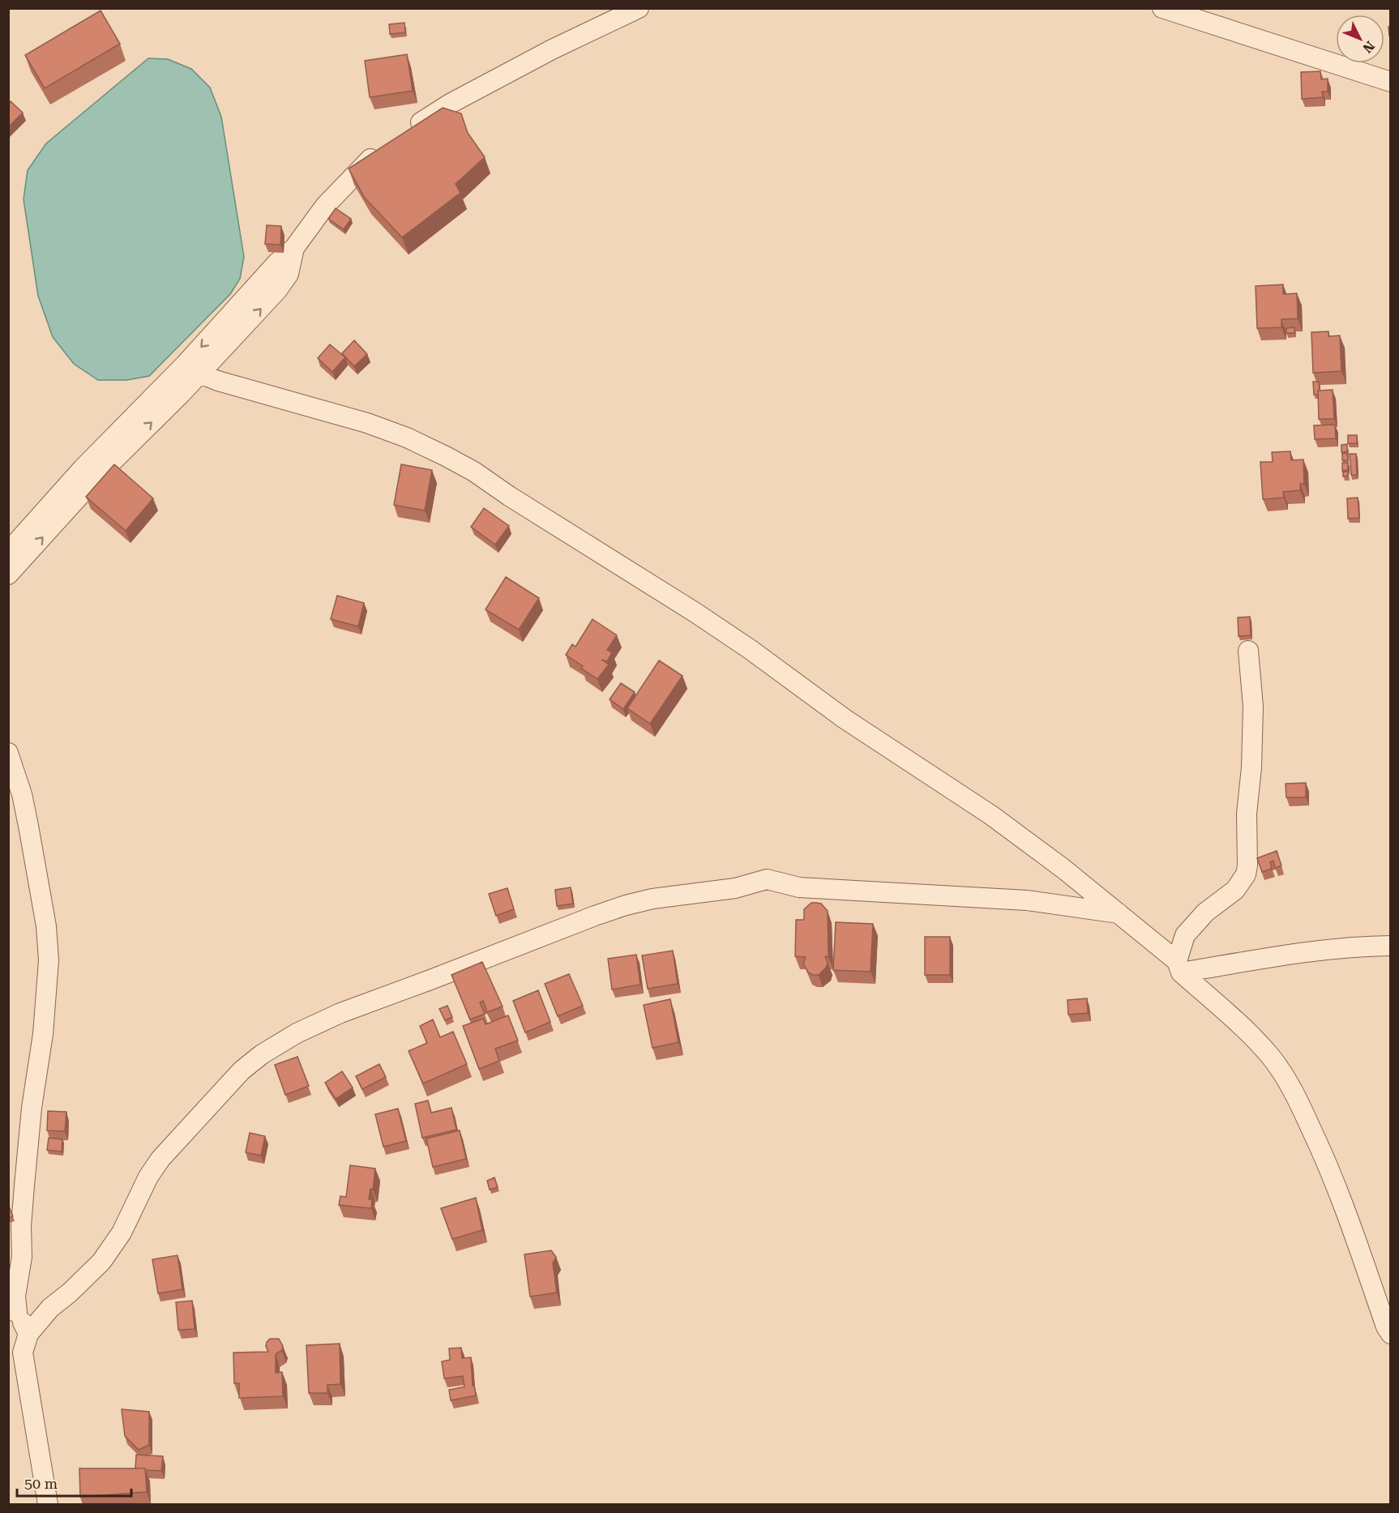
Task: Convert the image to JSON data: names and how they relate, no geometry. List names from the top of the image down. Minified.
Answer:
{"scale_bar":"50 m","north":"bottom right"}
